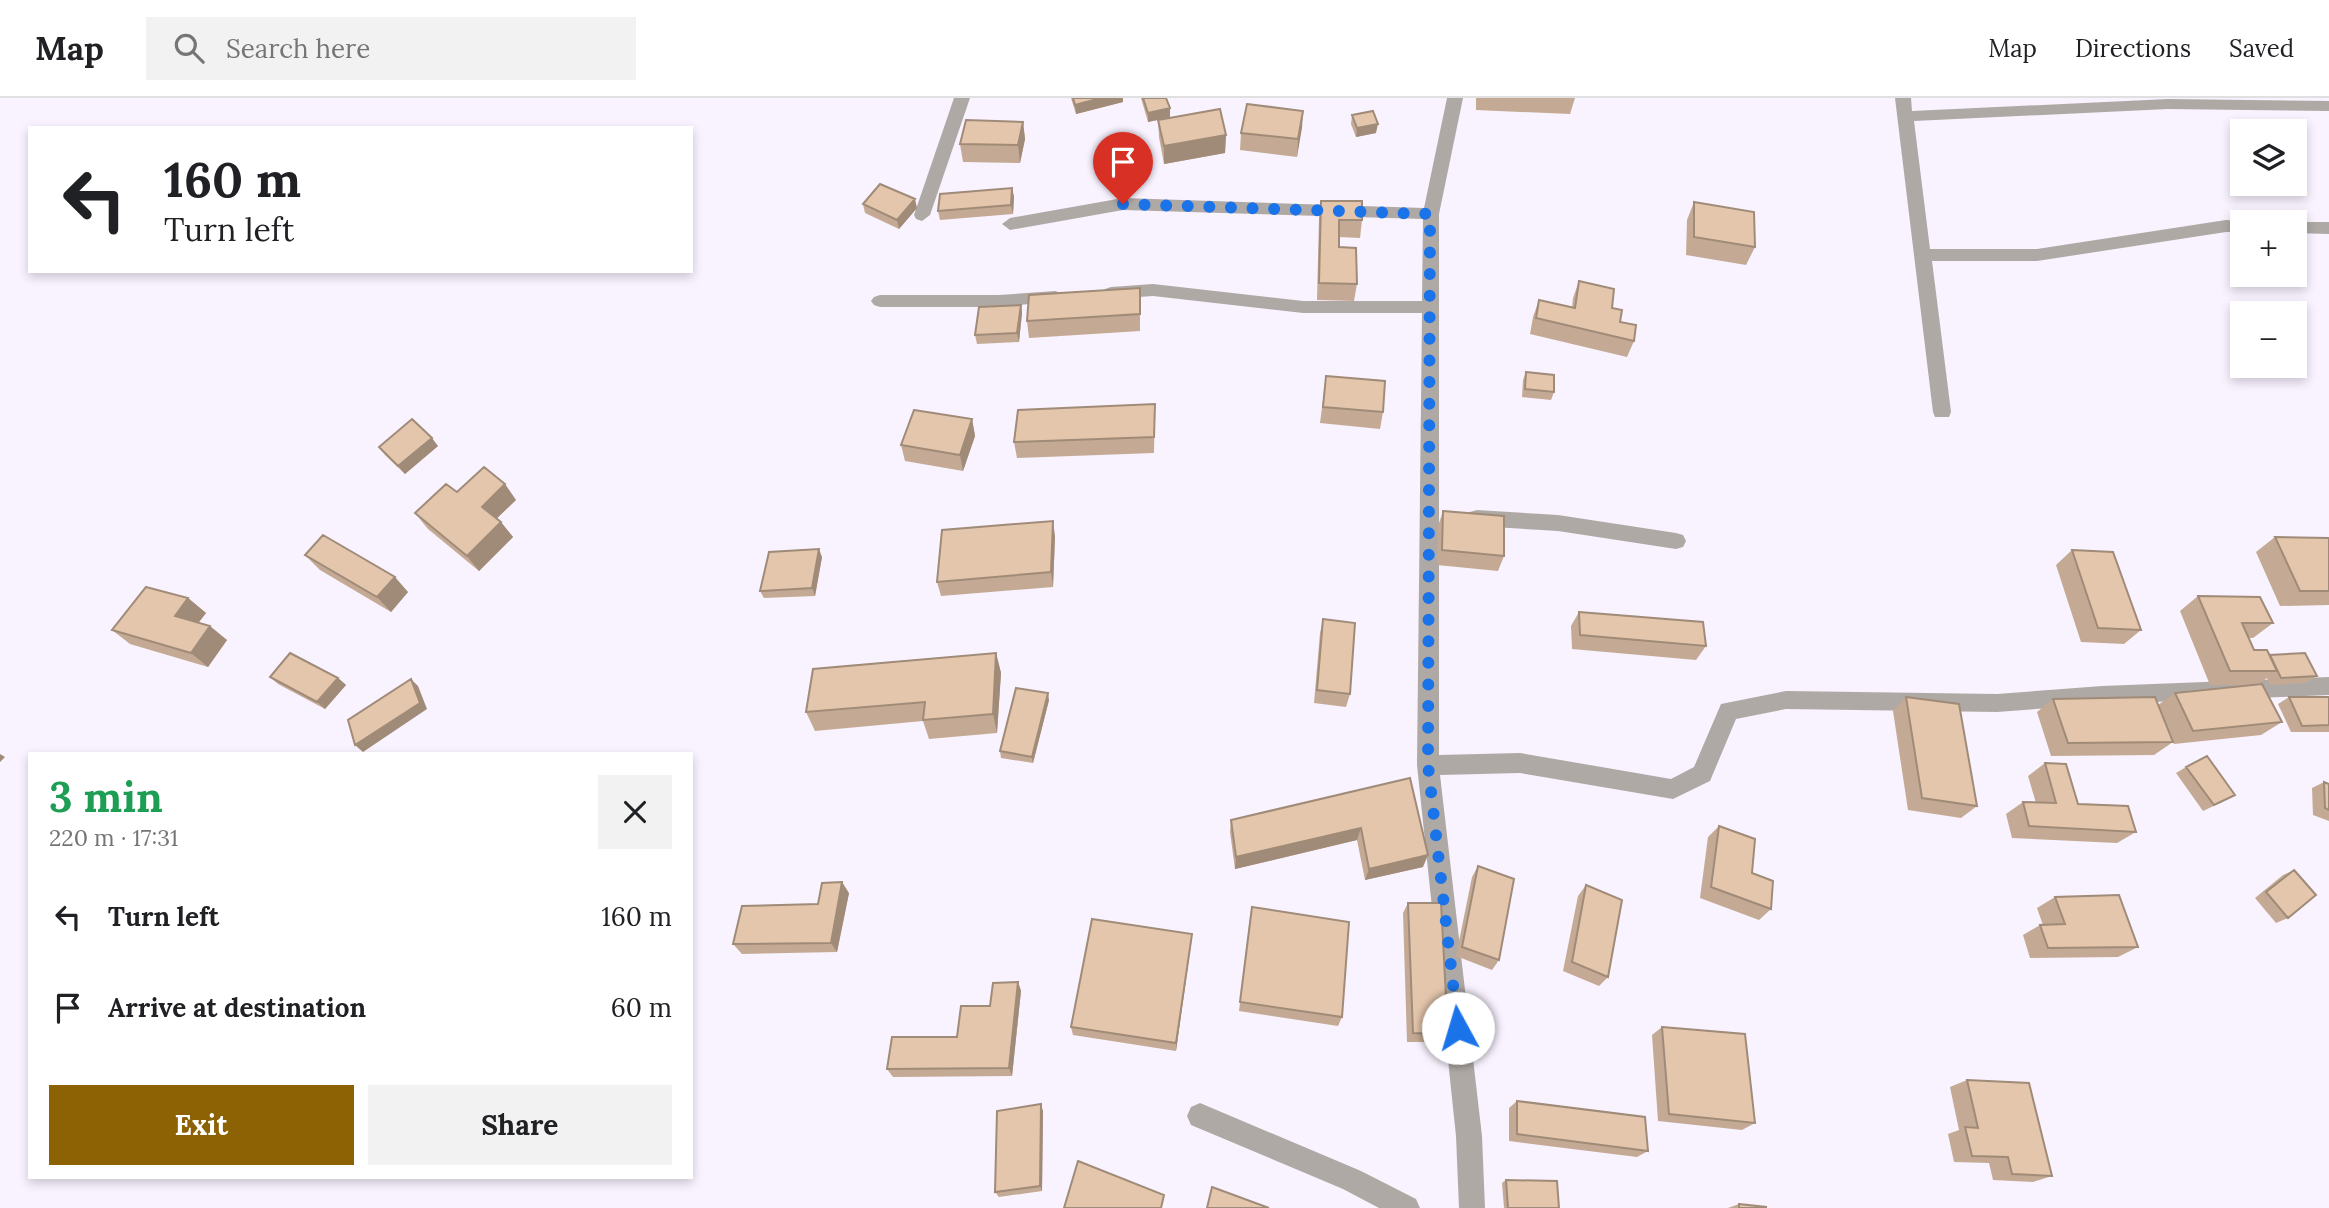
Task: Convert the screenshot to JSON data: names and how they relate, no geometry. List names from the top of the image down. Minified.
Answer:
{"page":{"header":"Map","search":"Search here","nav":["Map","Directions","Saved"],"map_buttons":["+","−"],"turn":["160 m","Turn left"],"heading":["3 min","220 m · 17:31"],"list":[{"name":"Turn left","value":"160 m"},{"name":"Arrive at destination","value":"60 m"}],"buttons":["Exit","Share"]}}
